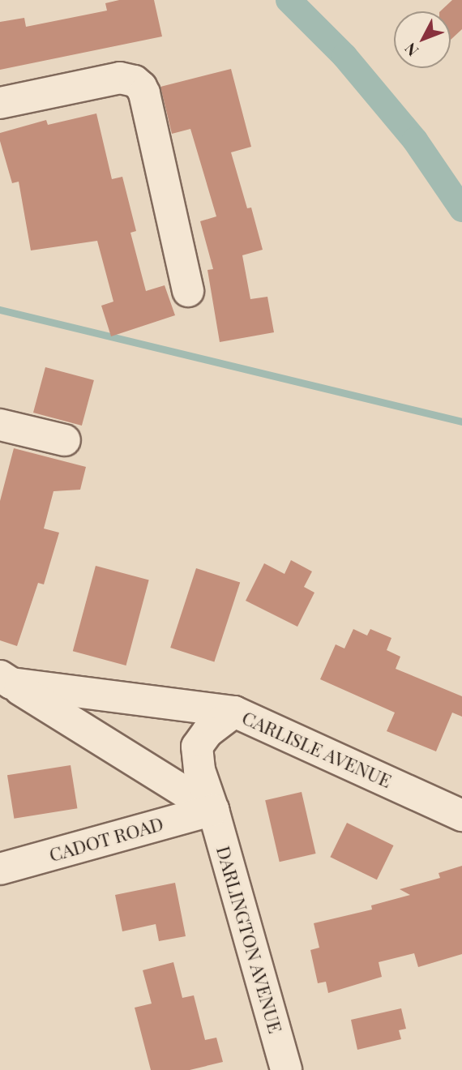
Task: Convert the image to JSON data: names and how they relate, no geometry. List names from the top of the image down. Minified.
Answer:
{"streets":{"street":["CARLISLE AVENUE","CADOT ROAD","DARLINGTON AVENUE"]},"crossings":[["CARLISLE AVENUE","DARLINGTON AVENUE"],["CADOT ROAD","DARLINGTON AVENUE"]],"north":"bottom left"}
